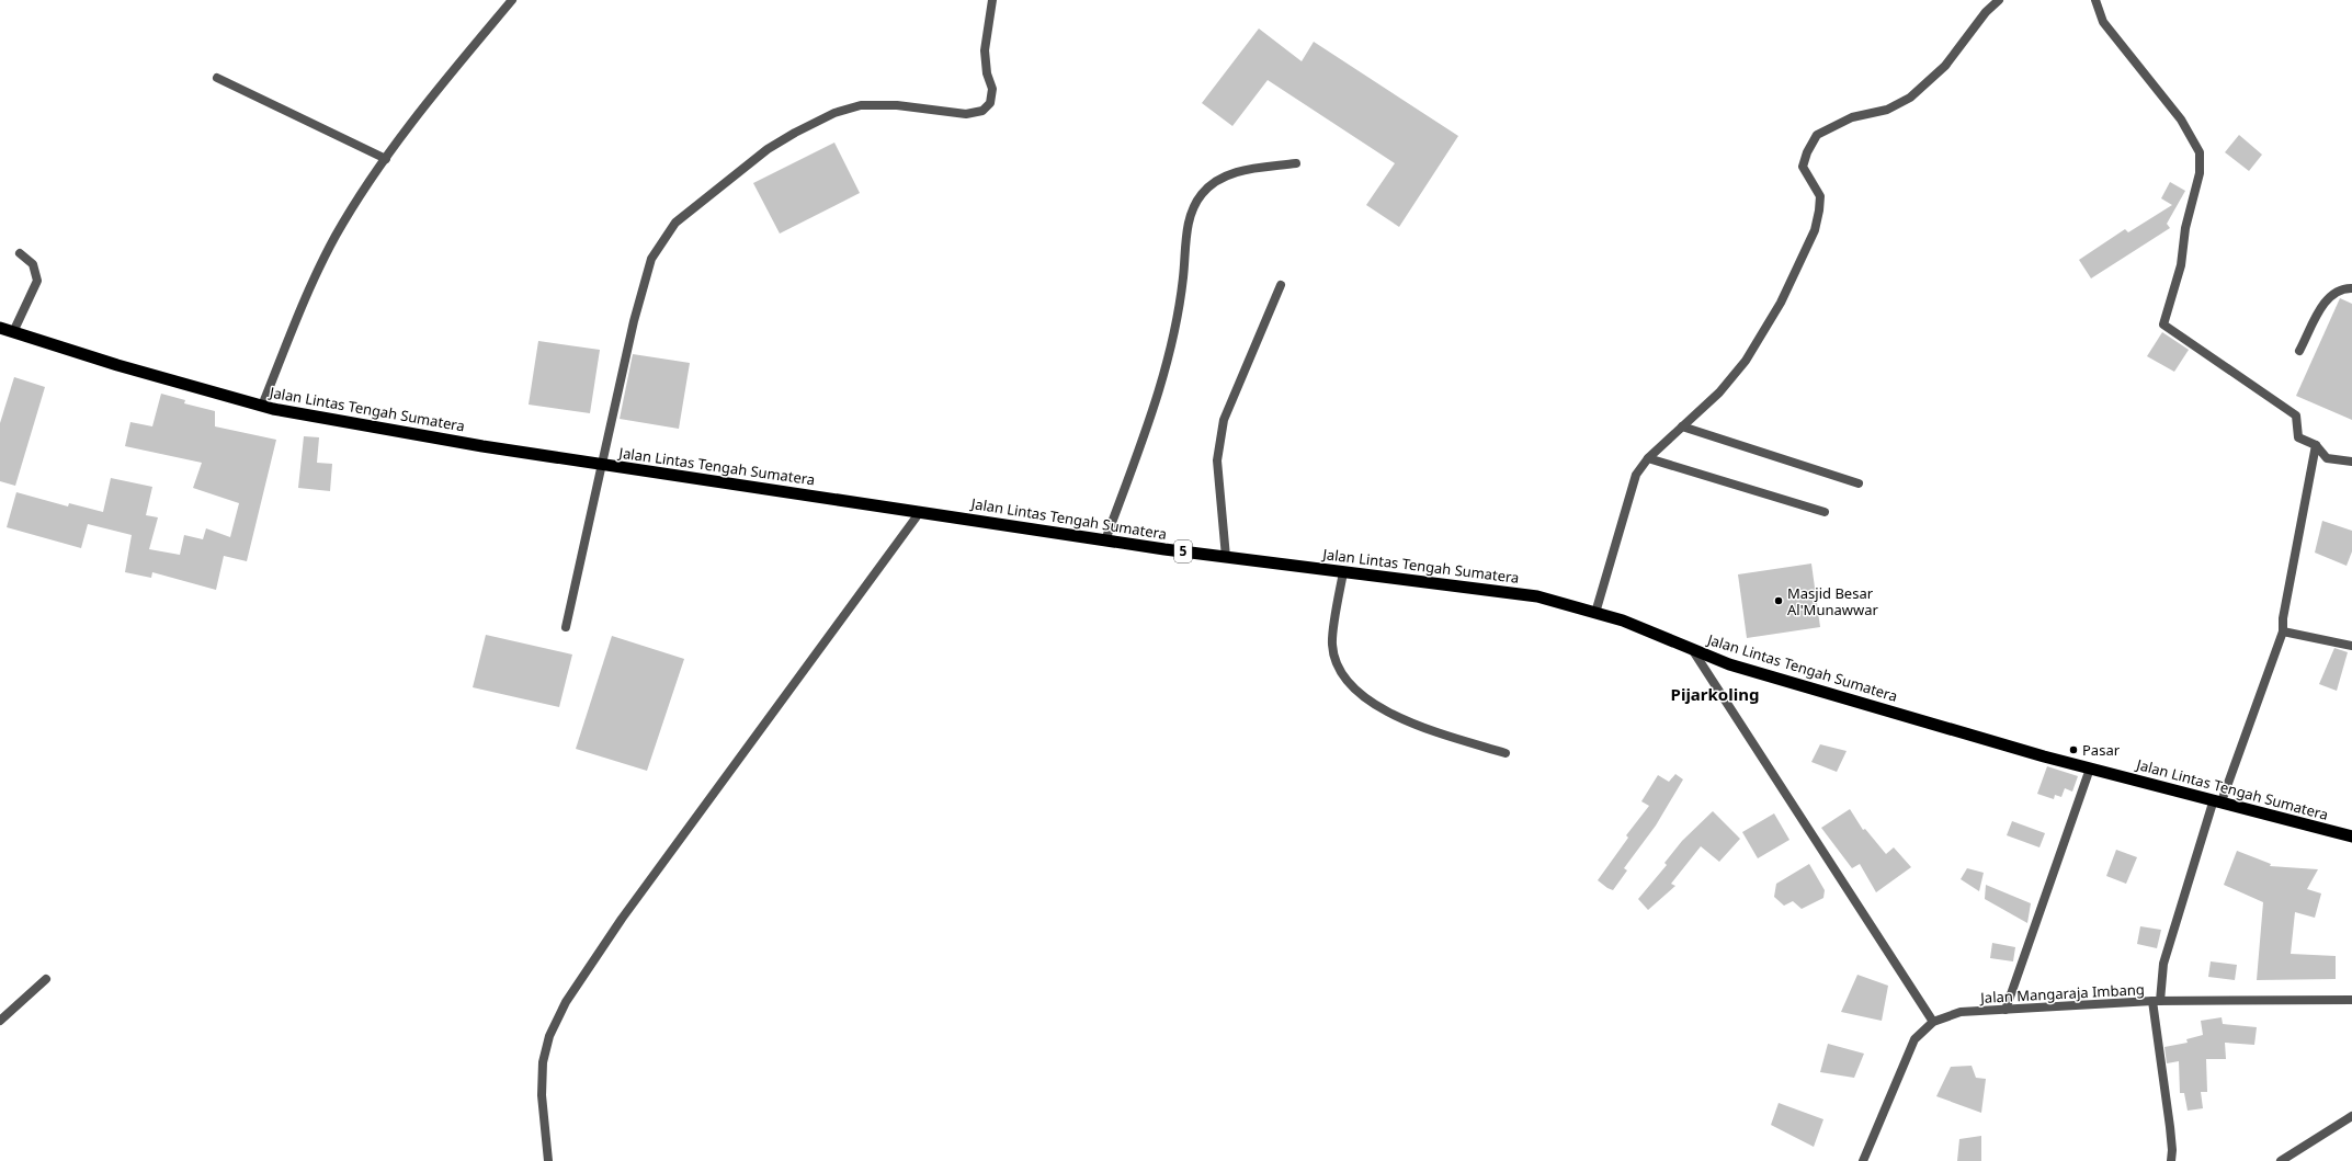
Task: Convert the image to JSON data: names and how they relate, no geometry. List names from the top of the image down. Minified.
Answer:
{"streets":{"highway":["Jalan Lintas Tengah Sumatera","5"],"street":["Jalan Mangaraja Imbang"]},"districts":["Pijarkoling"],"places":["Masjid Besar Al'Munawwar","Pasar"]}
